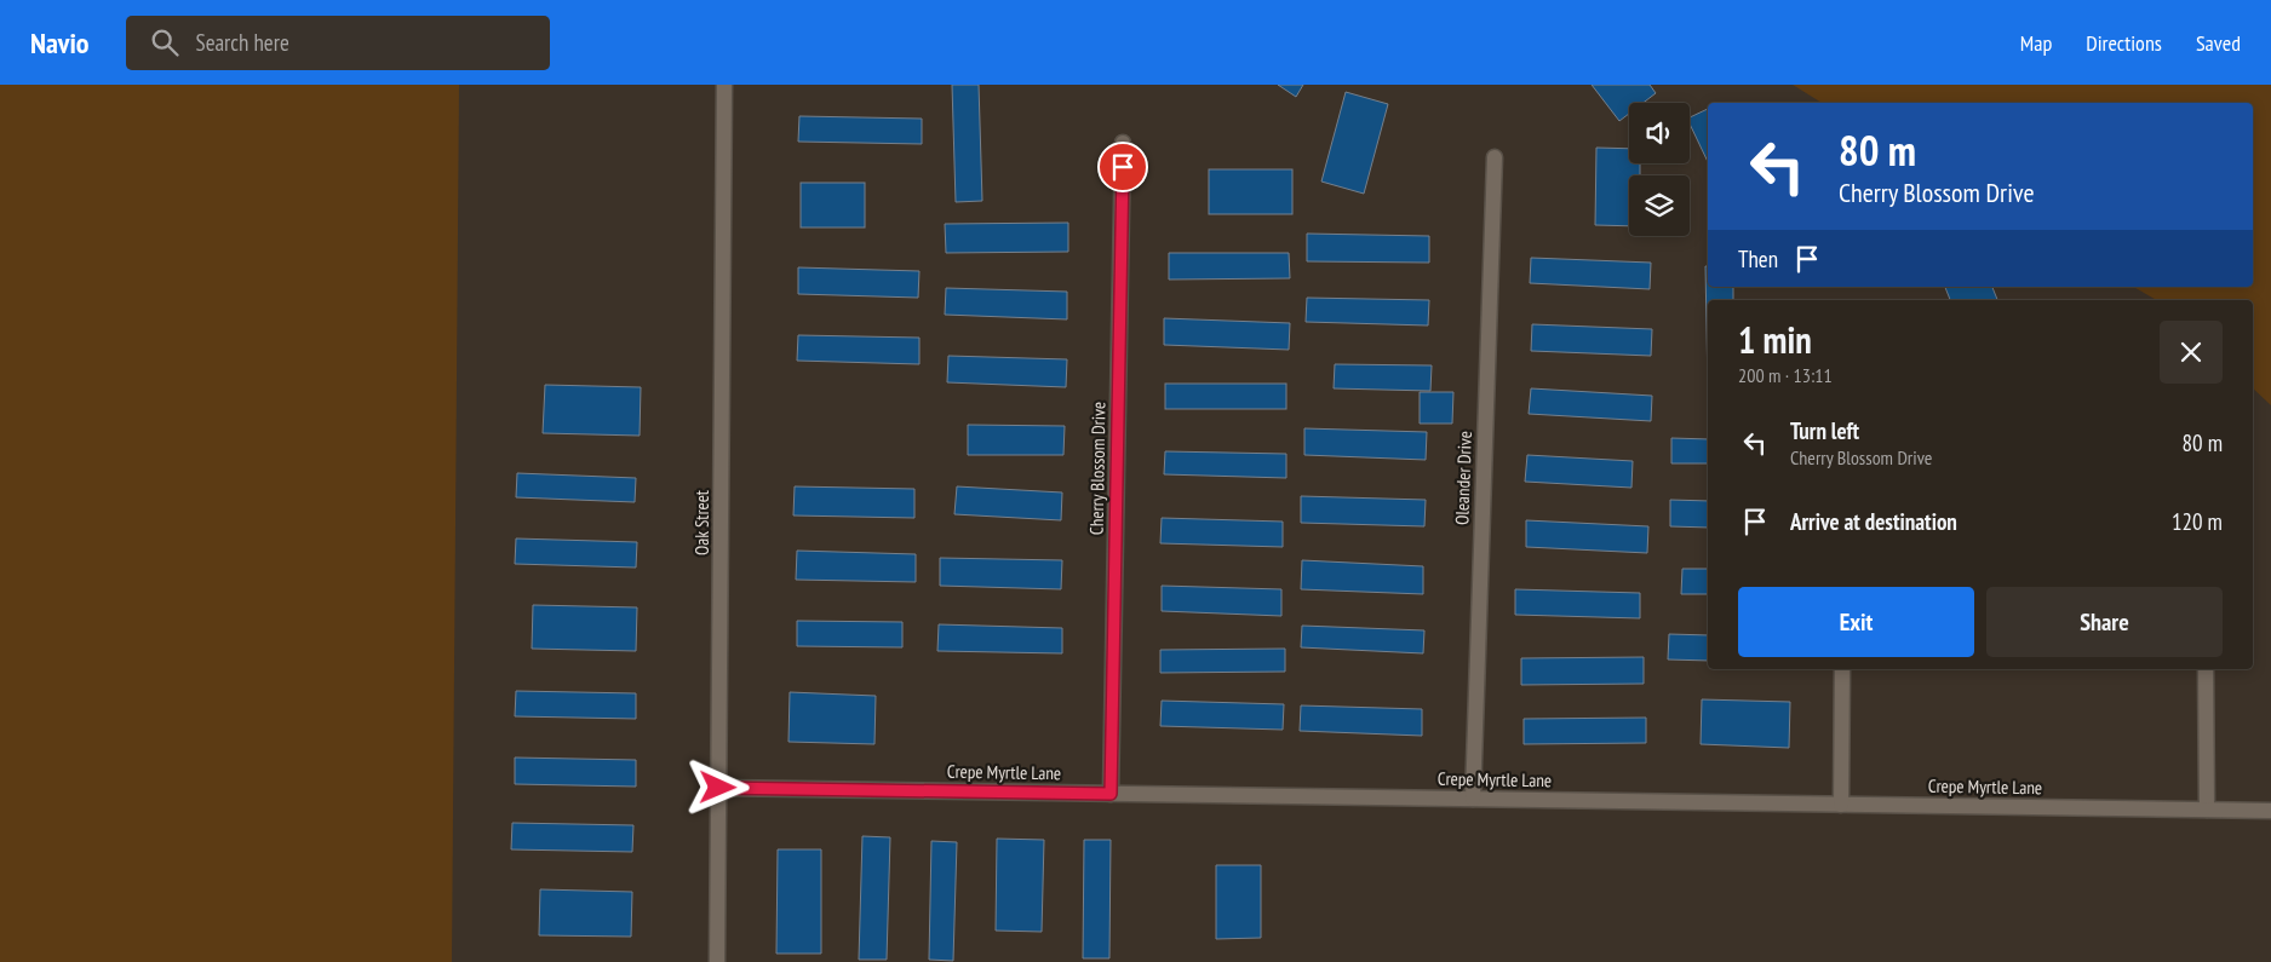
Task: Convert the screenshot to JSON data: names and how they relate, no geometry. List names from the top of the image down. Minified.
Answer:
{"streets":{"street":["Cherry Blossom Drive","Oleander Drive","Oak Street","Crepe Myrtle Lane"]},"crossings":[["Cherry Blossom Drive","Crepe Myrtle Lane"],["Oleander Drive","Crepe Myrtle Lane"],["Oak Street","Crepe Myrtle Lane"]],"page":{"header":"Navio","search":"Search here","nav":["Map","Directions","Saved"],"turn":["80 m","Cherry Blossom Drive"],"then":"Then","heading":["1 min","200 m · 13:11"],"list":[{"name":"Turn left","note":"Cherry Blossom Drive","value":"80 m"},{"name":"Arrive at destination","value":"120 m"}],"buttons":["Exit","Share"]}}
